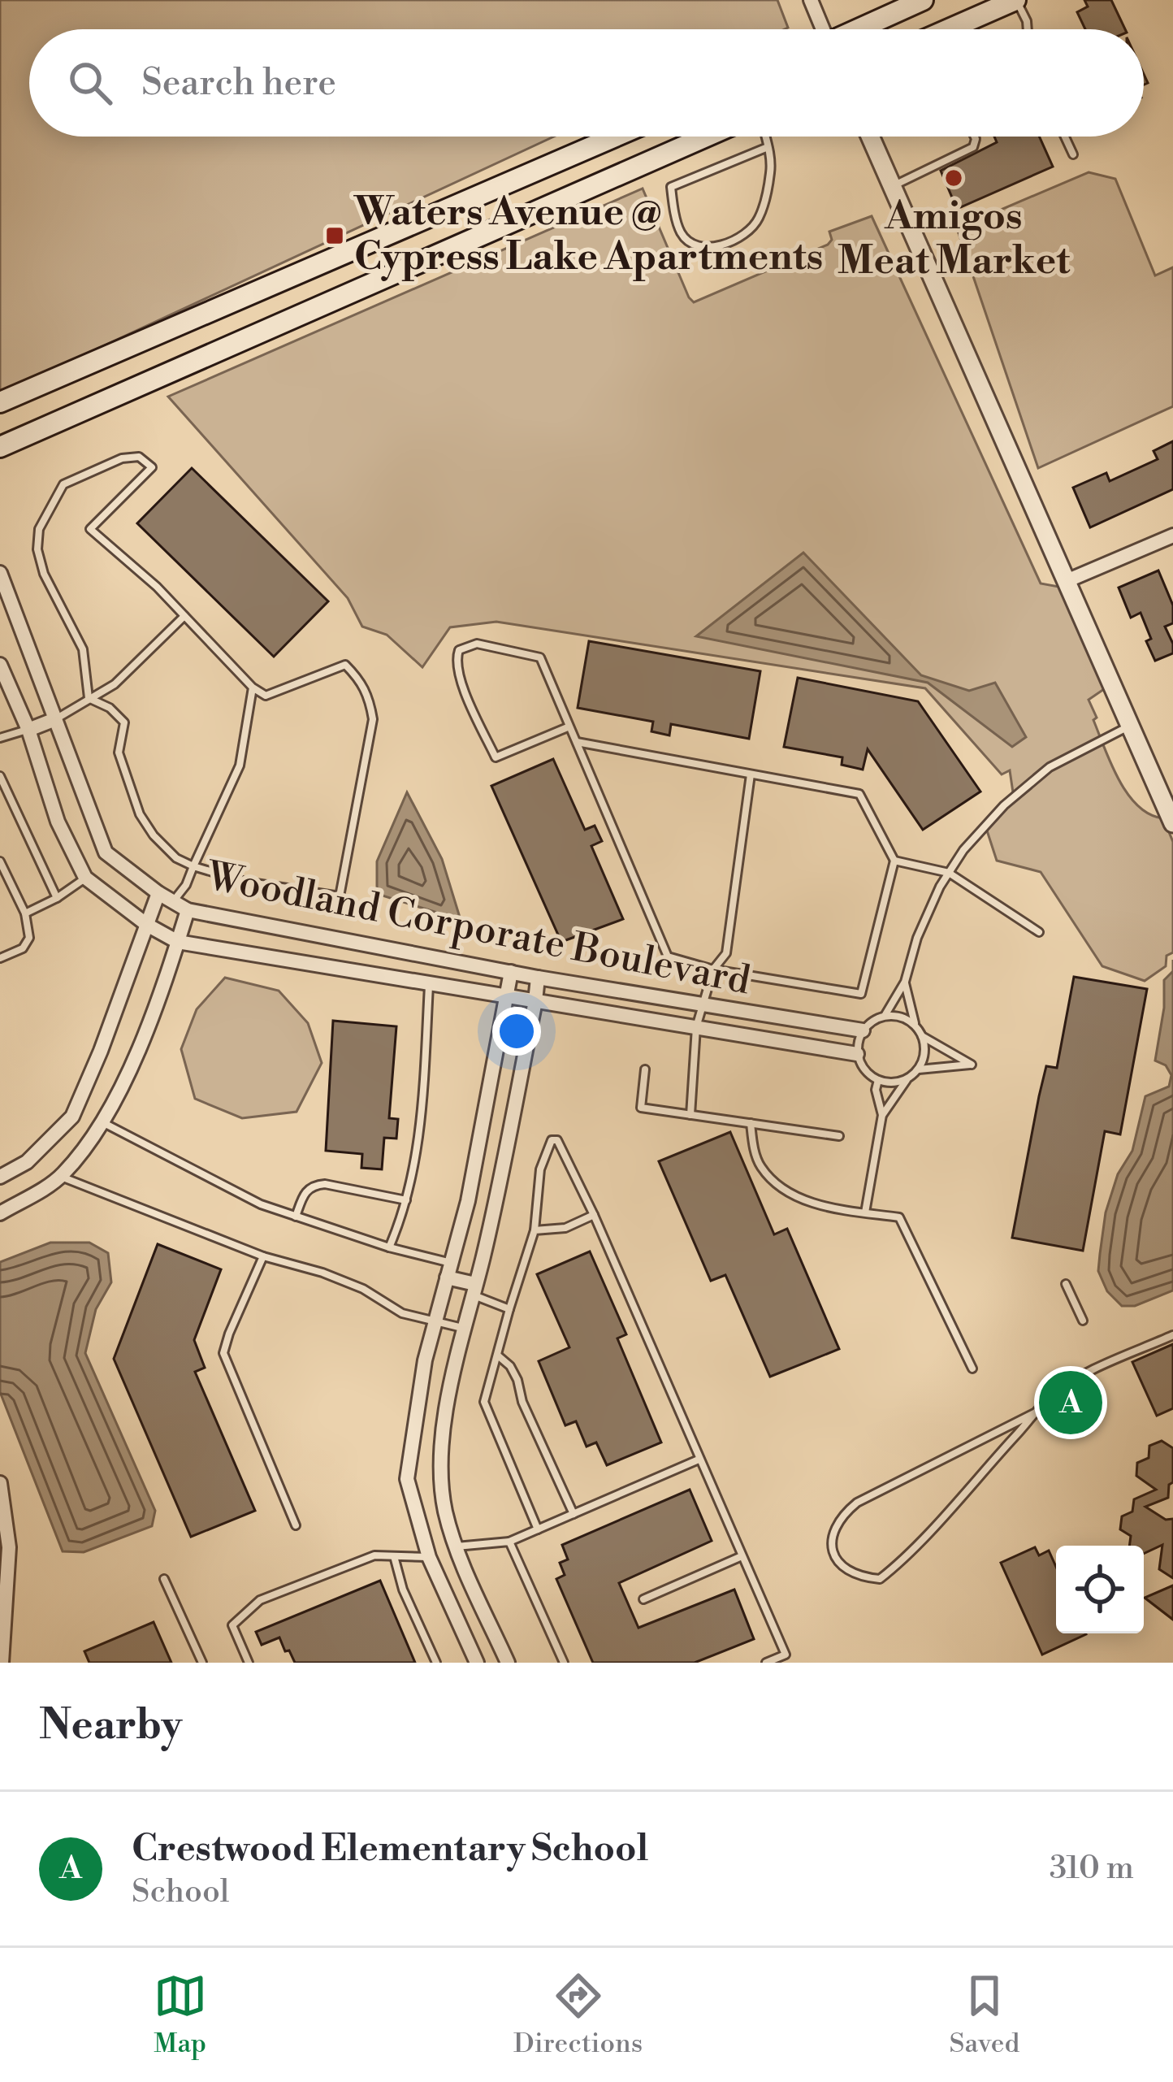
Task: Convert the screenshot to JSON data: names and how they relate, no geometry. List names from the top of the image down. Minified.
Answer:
{"streets":{"street":["Woodland Corporate Boulevard"]},"places":{"other":["Amigos Meat Market"],"transit":["Waters Avenue @ Cypress Lake Apartments"]},"page":{"search":"Search here","pins":"A","heading":"Nearby","list":[{"mark":"A","name":"Crestwood Elementary School","note":"School","value":"310 m"}],"nav":["Map","Directions","Saved"]}}
